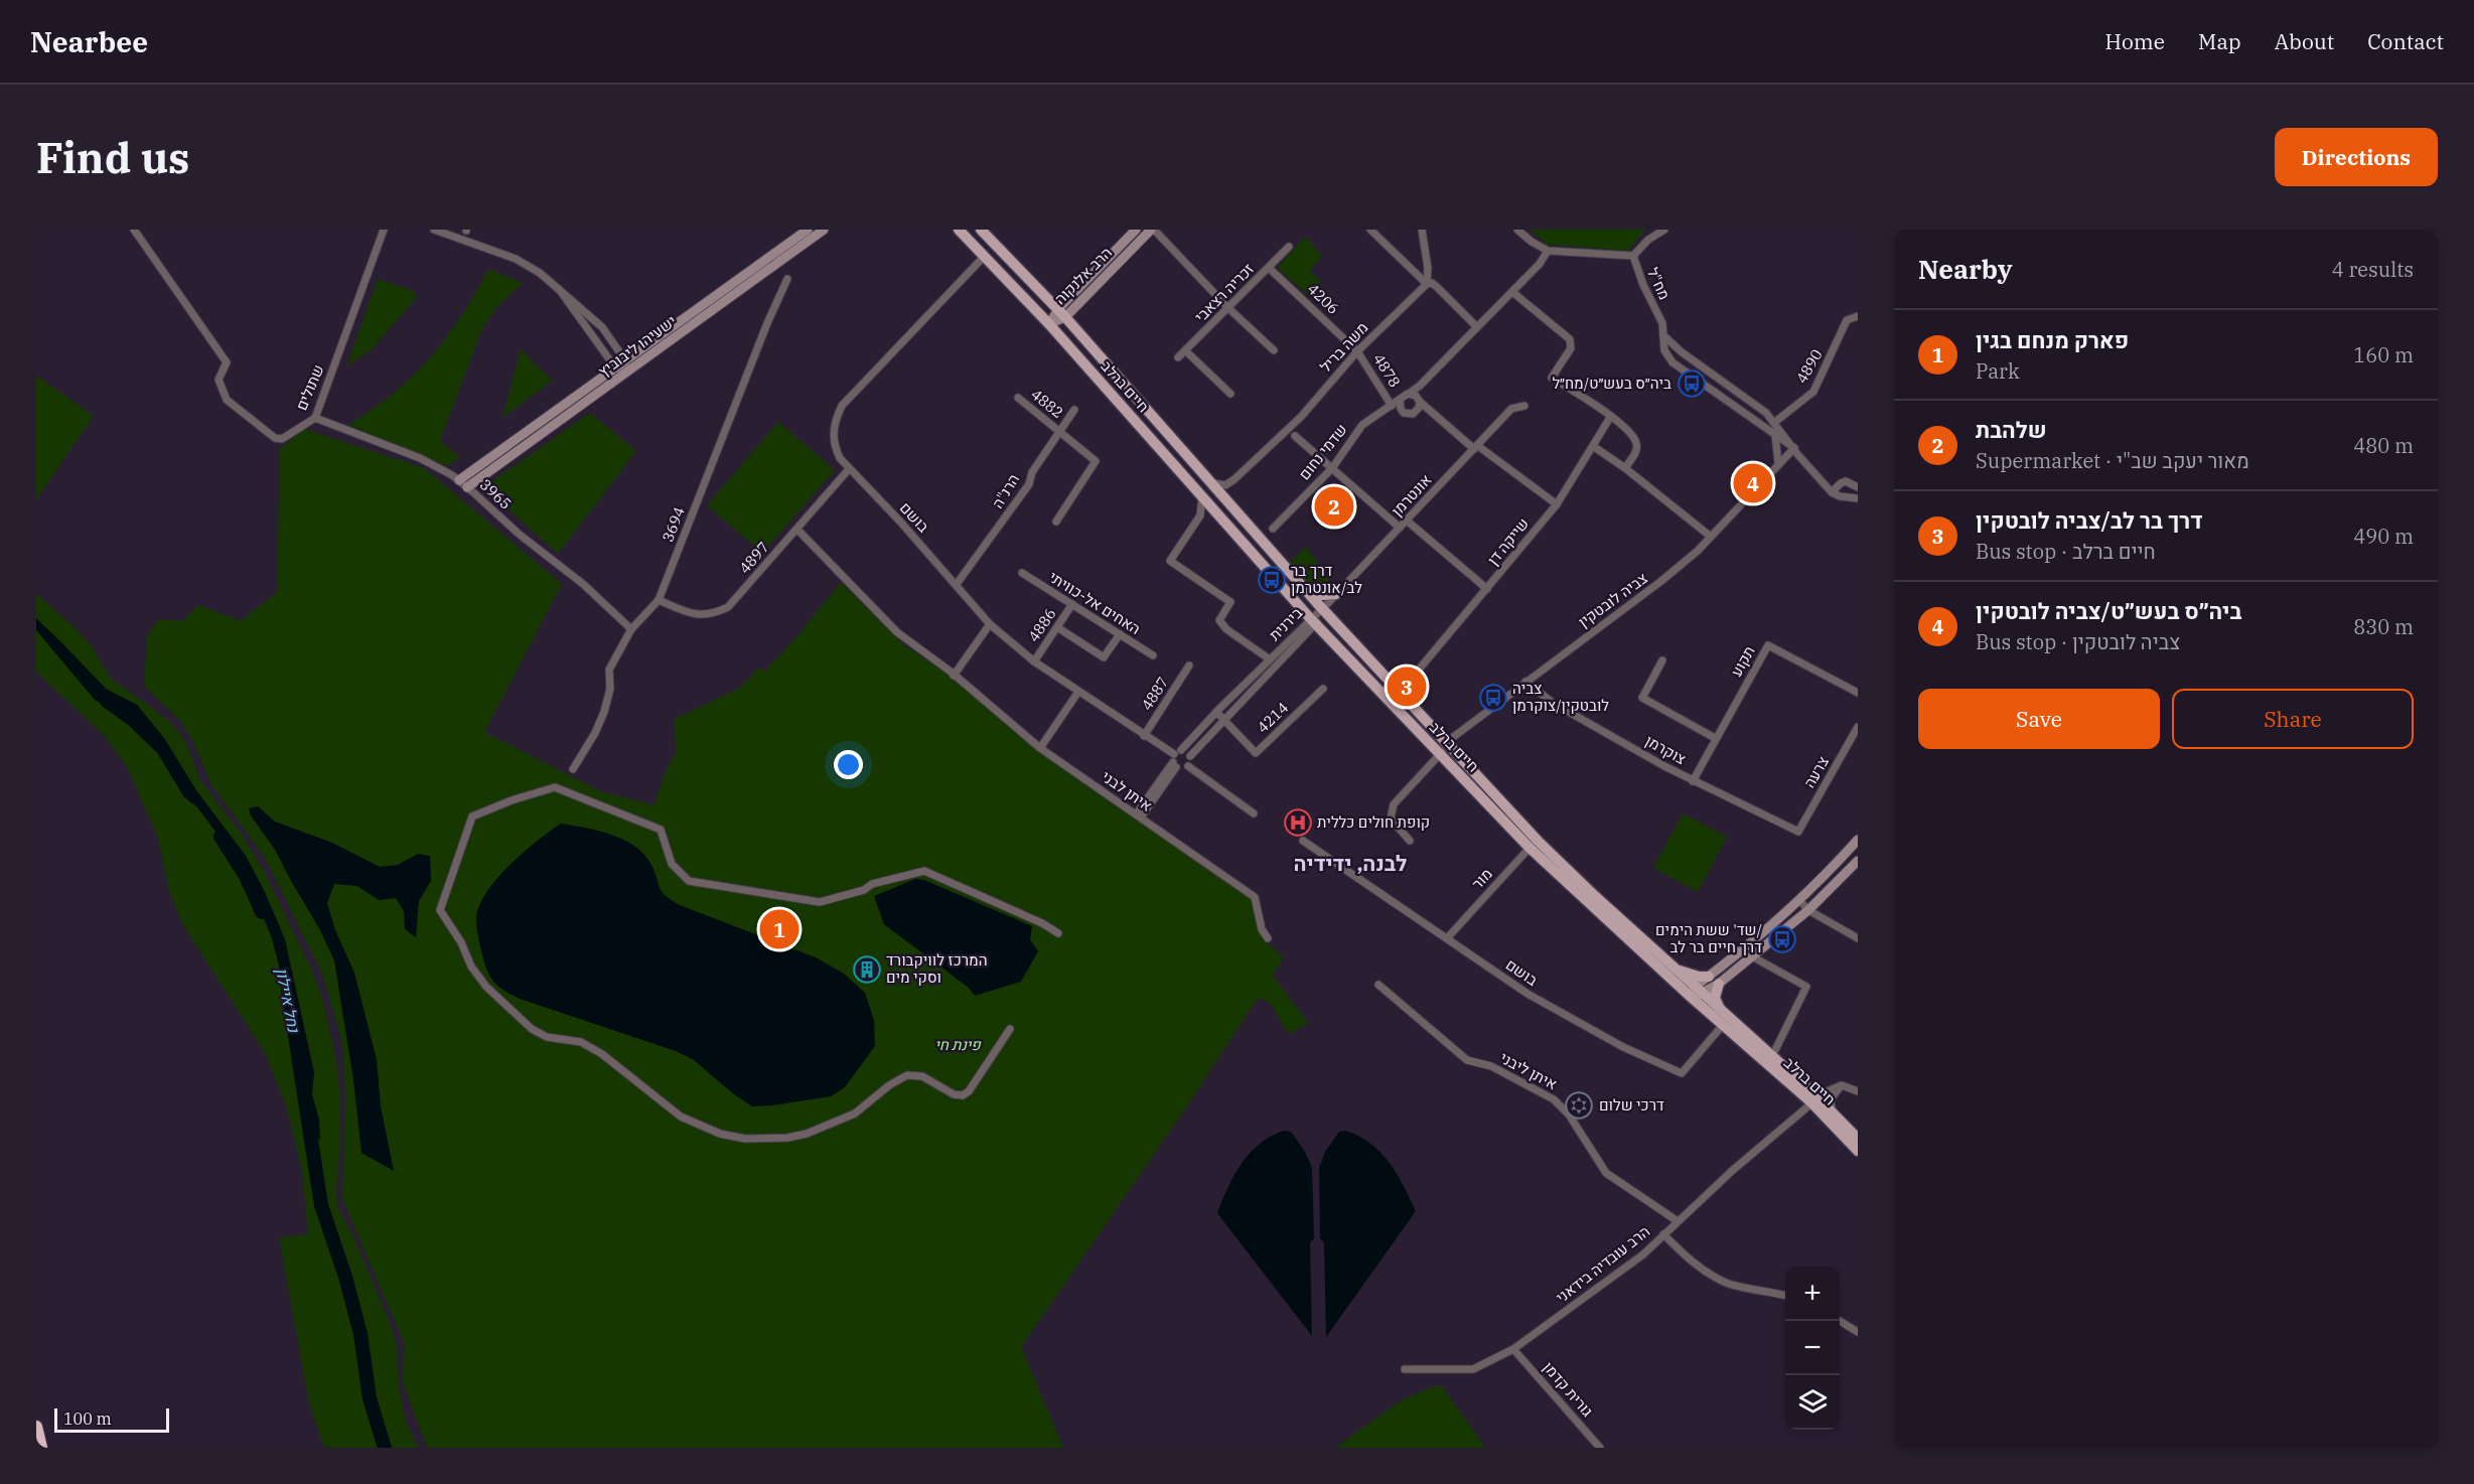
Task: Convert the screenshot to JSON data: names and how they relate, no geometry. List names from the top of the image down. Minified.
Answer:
{"streets":{"main road":["חיים ברלב"],"street":["הרב אלנקוה","מח\"ל","זכריה רצאבי","4206","ישעיהו ליבוביץ","משה בריל","4890","4878","שתולים","4882","שדמי נחום","הרנ\"ה","3965","אונטרמן","בושם","3694","שייקה דן","4897","צביה לובטקין","האחים אל-כוויתי","בירנית","4886","תקוע","4887","4214","צוקרמן","צרעה","איתן לבני","מור","איתן ליבני","הרב עובדיה בידאני","גורית קדמן"]},"crossings":[["הרב אלנקוה","חיים ברלב"],["מח\"ל","4890"],["מח\"ל","שדמי נחום"],["מח\"ל","צביה לובטקין"],["זכריה רצאבי","4206"],["4206","משה בריל"],["4206","4878"],["ישעיהו ליבוביץ","3965"],["משה בריל","4878"],["4878","שדמי נחום"],["חיים ברלב","אונטרמן"],["חיים ברלב","בושם"],["חיים ברלב","צביה לובטקין"],["חיים ברלב","בירנית"],["חיים ברלב","מור"],["חיים ברלב","הרב עובדיה בידאני"],["שתולים","3965"],["4882","הרנ\"ה"],["הרנ\"ה","בושם"],["3965","3694"],["אונטרמן","בירנית"],["בושם","4897"],["בושם","בירנית"],["בושם","4886"],["בושם","4887"],["בושם","מור"],["3694","4897"],["4897","איתן לבני"],["צביה לובטקין","צוקרמן"],["האחים אל-כוויתי","4886"],["בירנית","4214"],["תקוע","צוקרמן"],["צוקרמן","צרעה"],["איתן ליבני","הרב עובדיה בידאני"],["הרב עובדיה בידאני","גורית קדמן"]],"districts":["לבנה, ידידיה"],"water":["נחל איילון"],"parks":["פינת חי"],"places":{"bus stop":["ביה״ס בעש״ט/מח״ל","דרך בר לב/אונטרמן","צביה לובטקין/צוקרמן","שד' ששת הימים/ דרך חיים בר לב"],"hospital":["קופת חולים כללית"],"building":["המרכז לוויקבורד וסקי מים"],"synagogue":["דרכי שלום"]},"scale_bar":"100 m","page":{"header":"Nearbee","nav":["Home","Map","About","Contact"],"buttons":["Directions",["Save","Share"]],"title":"Find us","heading":["Nearby","4 results"],"list":[{"mark":"1","name":"פארק מנחם בגין","note":"Park","value":"160 m"},{"mark":"2","name":"שלהבת","note":"Supermarket · מאור יעקב שב\"י","value":"480 m"},{"mark":"3","name":"דרך בר לב/צביה לובטקין","note":"Bus stop · חיים ברלב","value":"490 m"},{"mark":"4","name":"ביה״ס בעש״ט/צביה לובטקין","note":"Bus stop · צביה לובטקין","value":"830 m"}],"pins":["4","2","3","1"],"map_buttons":["+","−"],"scale":"100 m"}}
